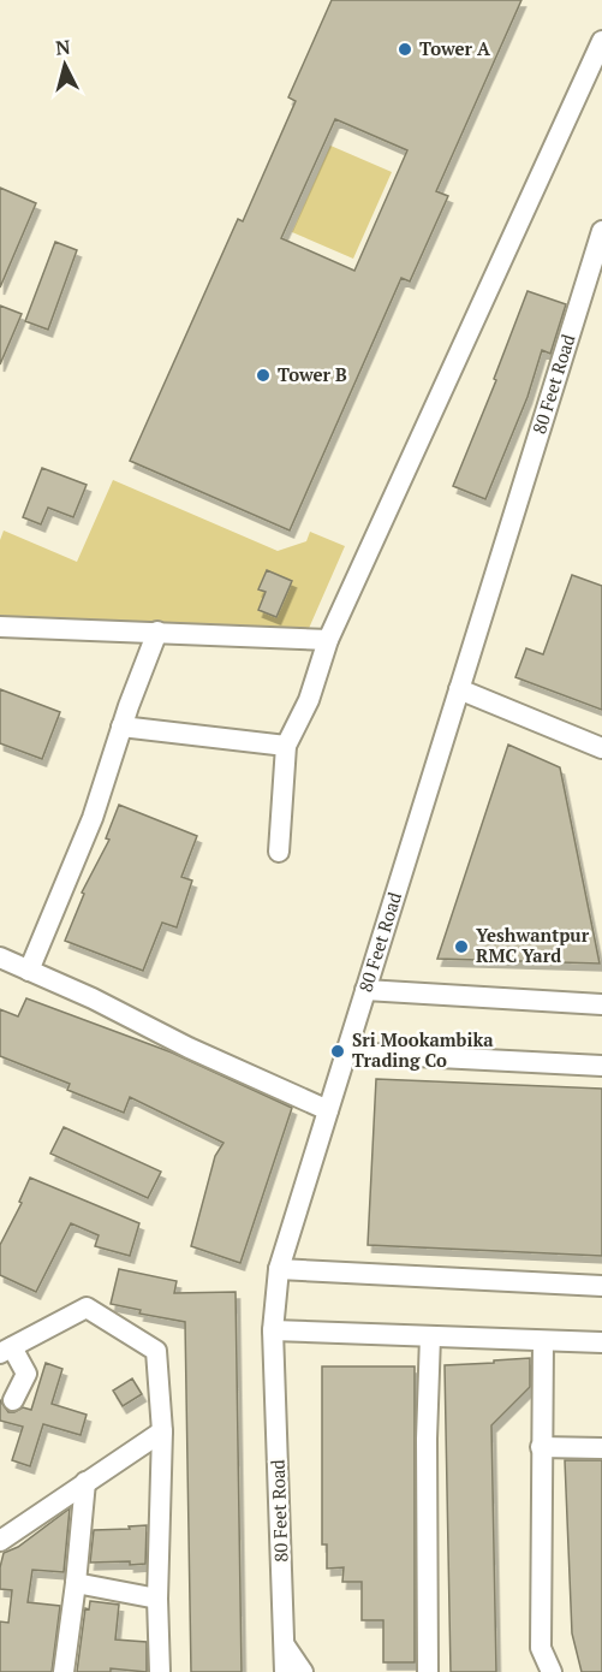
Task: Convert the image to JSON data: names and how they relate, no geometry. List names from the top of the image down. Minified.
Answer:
{"streets":{"street":["80 Feet Road"]},"places":["Tower A","Tower B","Yeshwantpur RMC Yard","Sri Mookambika Trading Co"],"north":"top"}
